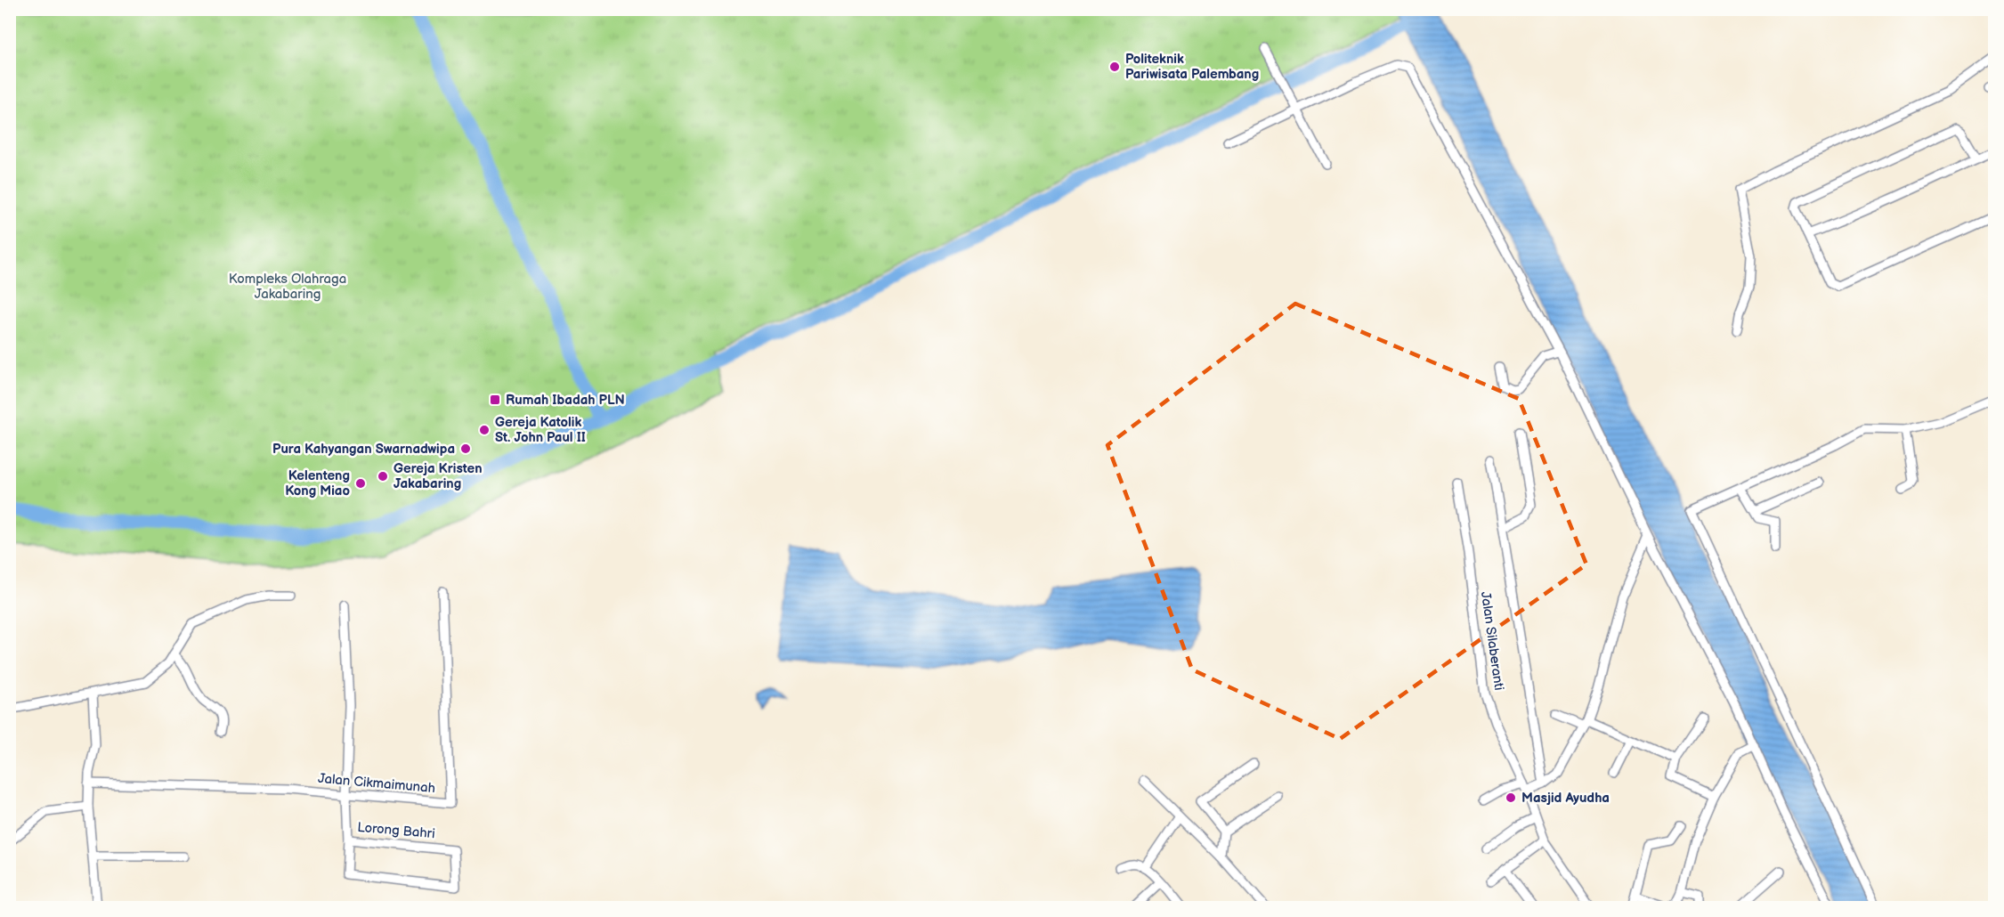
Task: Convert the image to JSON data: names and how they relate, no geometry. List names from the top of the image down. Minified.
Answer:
{"streets":{"street":["Jalan Silaberanti","Jalan Cikmaimunah","Lorong Bahri"]},"parks":["Kompleks Olahraga Jakabaring"],"places":{"other":["Politeknik Pariwisata Palembang","Gereja Katolik St. John Paul II","Pura Kahyangan Swarnadwipa","Gereja Kristen Jakabaring","Kelenteng Kong Miao","Masjid Ayudha"],"transit":["Rumah Ibadah PLN"]}}
